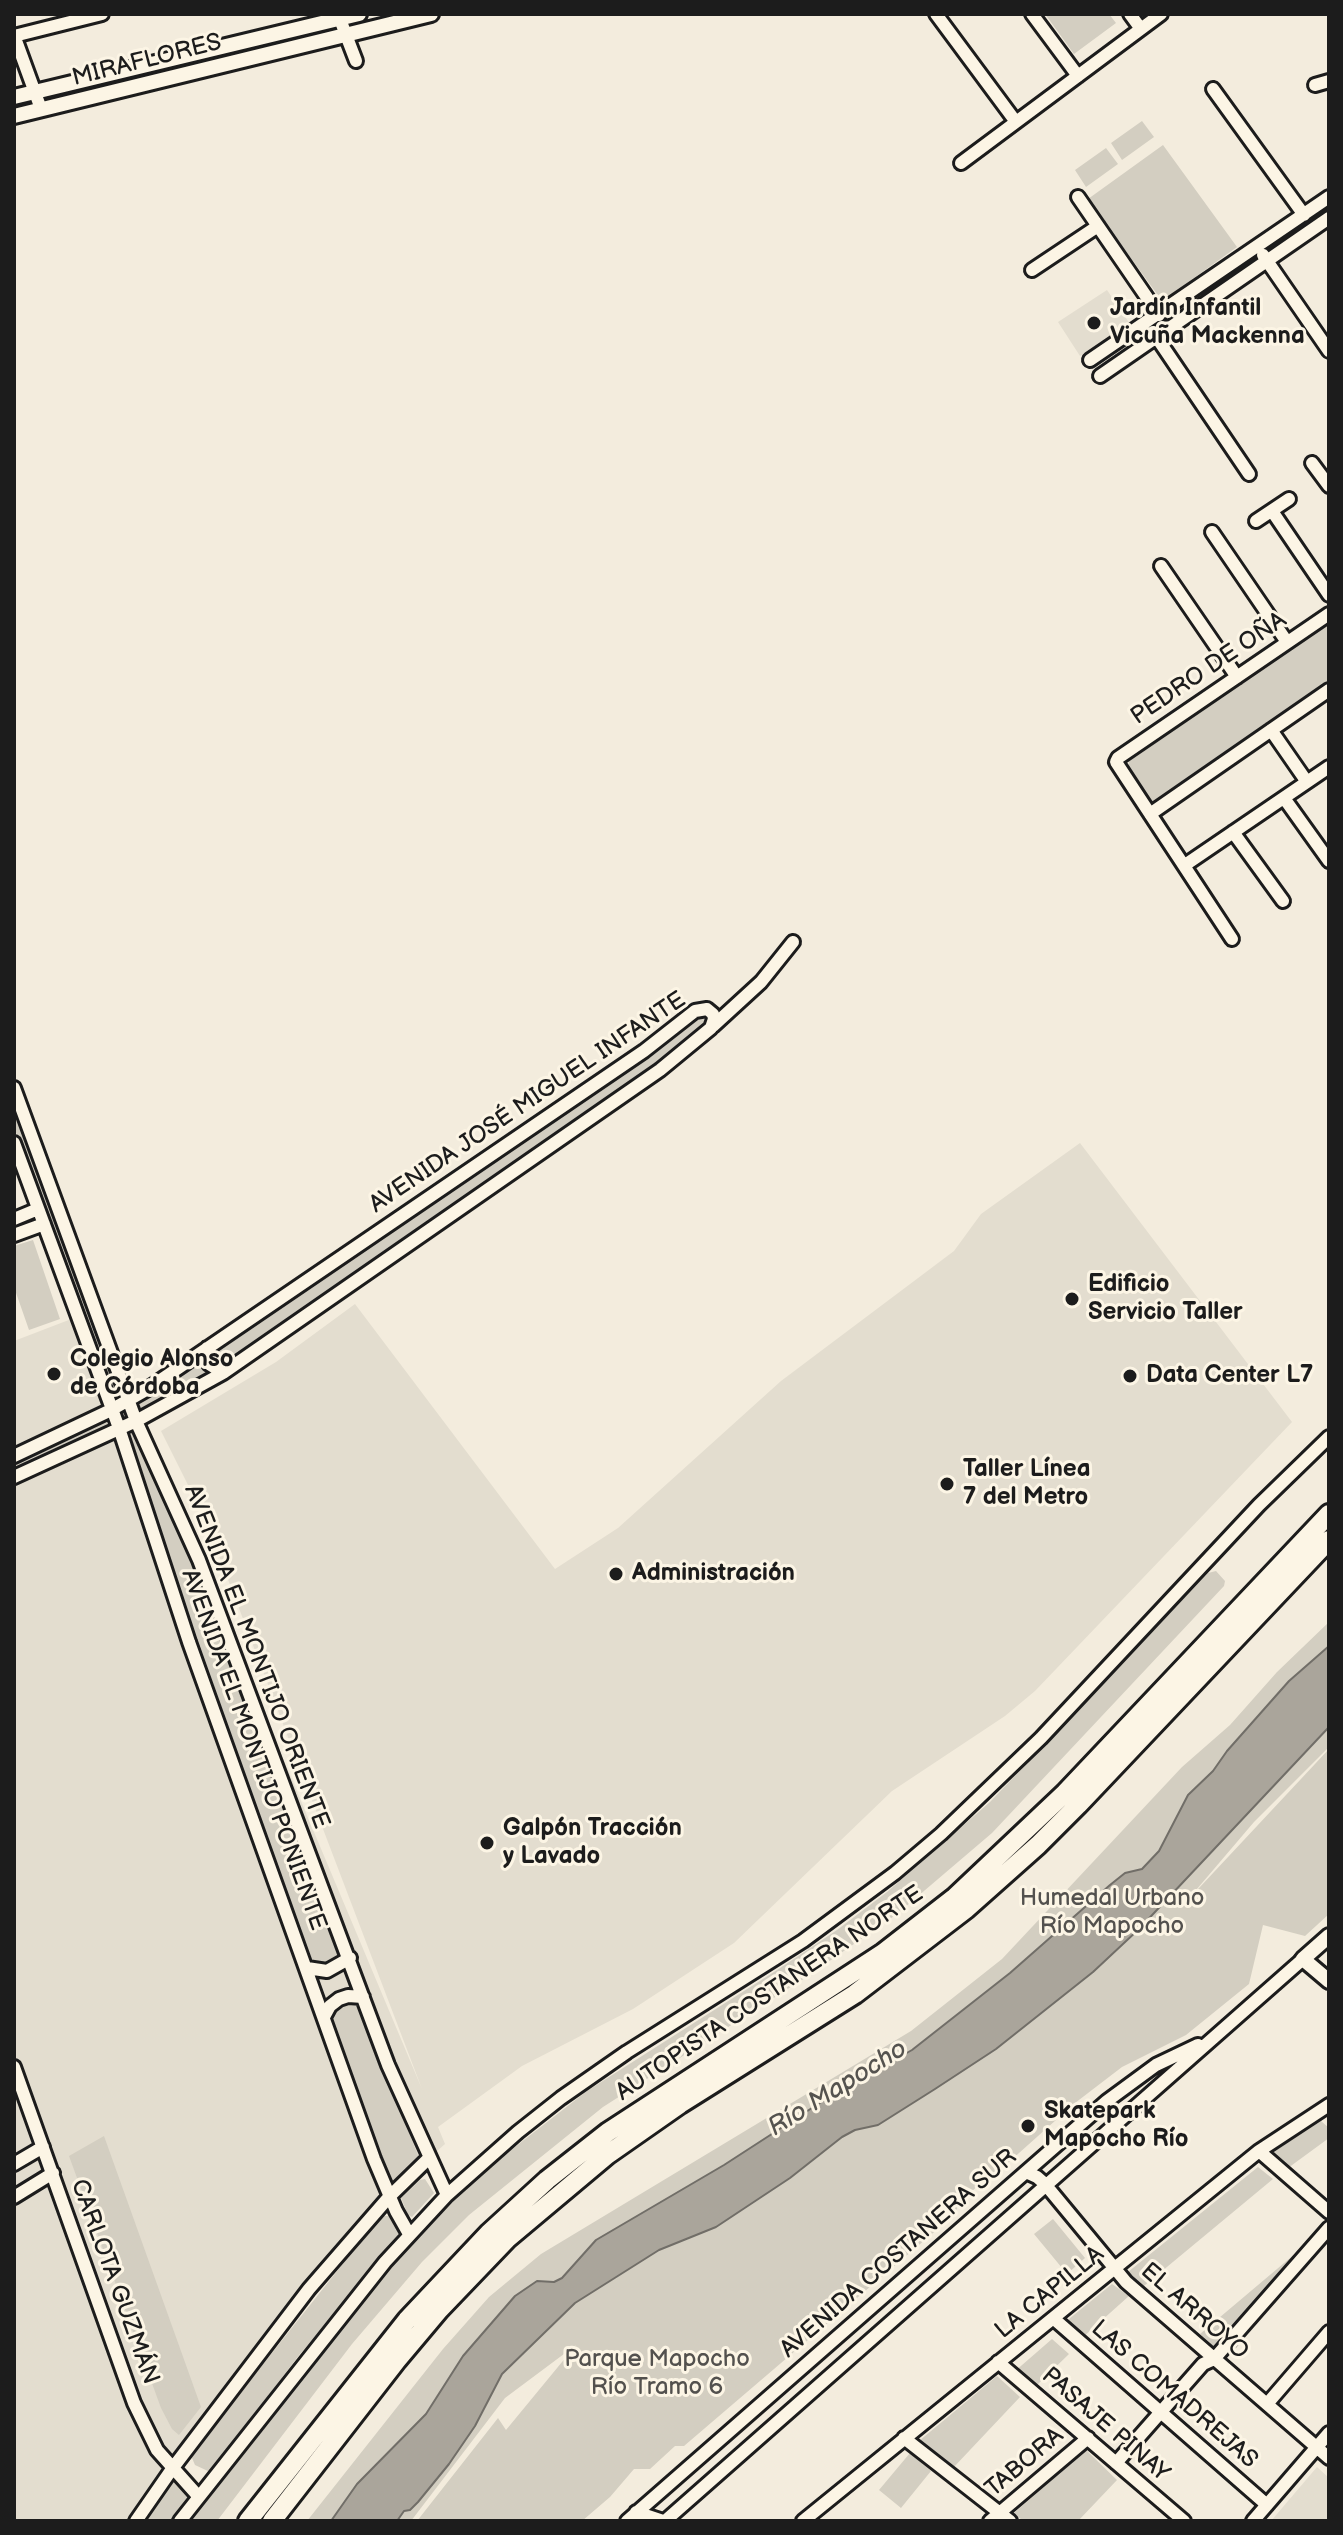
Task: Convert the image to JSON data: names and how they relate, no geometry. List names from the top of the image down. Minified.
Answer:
{"streets":{"highway":["AUTOPISTA COSTANERA NORTE"],"main road":["MIRAFLORES","AVENIDA COSTANERA SUR"],"street":["PEDRO DE OÑA","AVENIDA JOSÉ MIGUEL INFANTE","AVENIDA EL MONTIJO ORIENTE","AVENIDA EL MONTIJO PONIENTE","CARLOTA GUZMÁN","LA CAPILLA","EL ARROYO","LAS COMADREJAS","PASAJE PINAY","TABORA"]},"crossings":[["AVENIDA JOSÉ MIGUEL INFANTE","AVENIDA EL MONTIJO ORIENTE"],["AVENIDA JOSÉ MIGUEL INFANTE","AVENIDA EL MONTIJO PONIENTE"],["AVENIDA COSTANERA SUR","EL ARROYO"],["LA CAPILLA","EL ARROYO"],["LA CAPILLA","LAS COMADREJAS"],["LA CAPILLA","PASAJE PINAY"],["PASAJE PINAY","TABORA"]],"water":["Río Mapocho"],"parks":["Humedal Urbano Río Mapocho","Parque Mapocho Río Tramo 6"],"places":["Jardín Infantil Vicuña Mackenna","Edificio Servicio Taller","Colegio Alonso de Córdoba","Data Center L7","Taller Línea 7 del Metro","Administración","Galpón Tracción y Lavado","Skatepark Mapocho Río"]}
